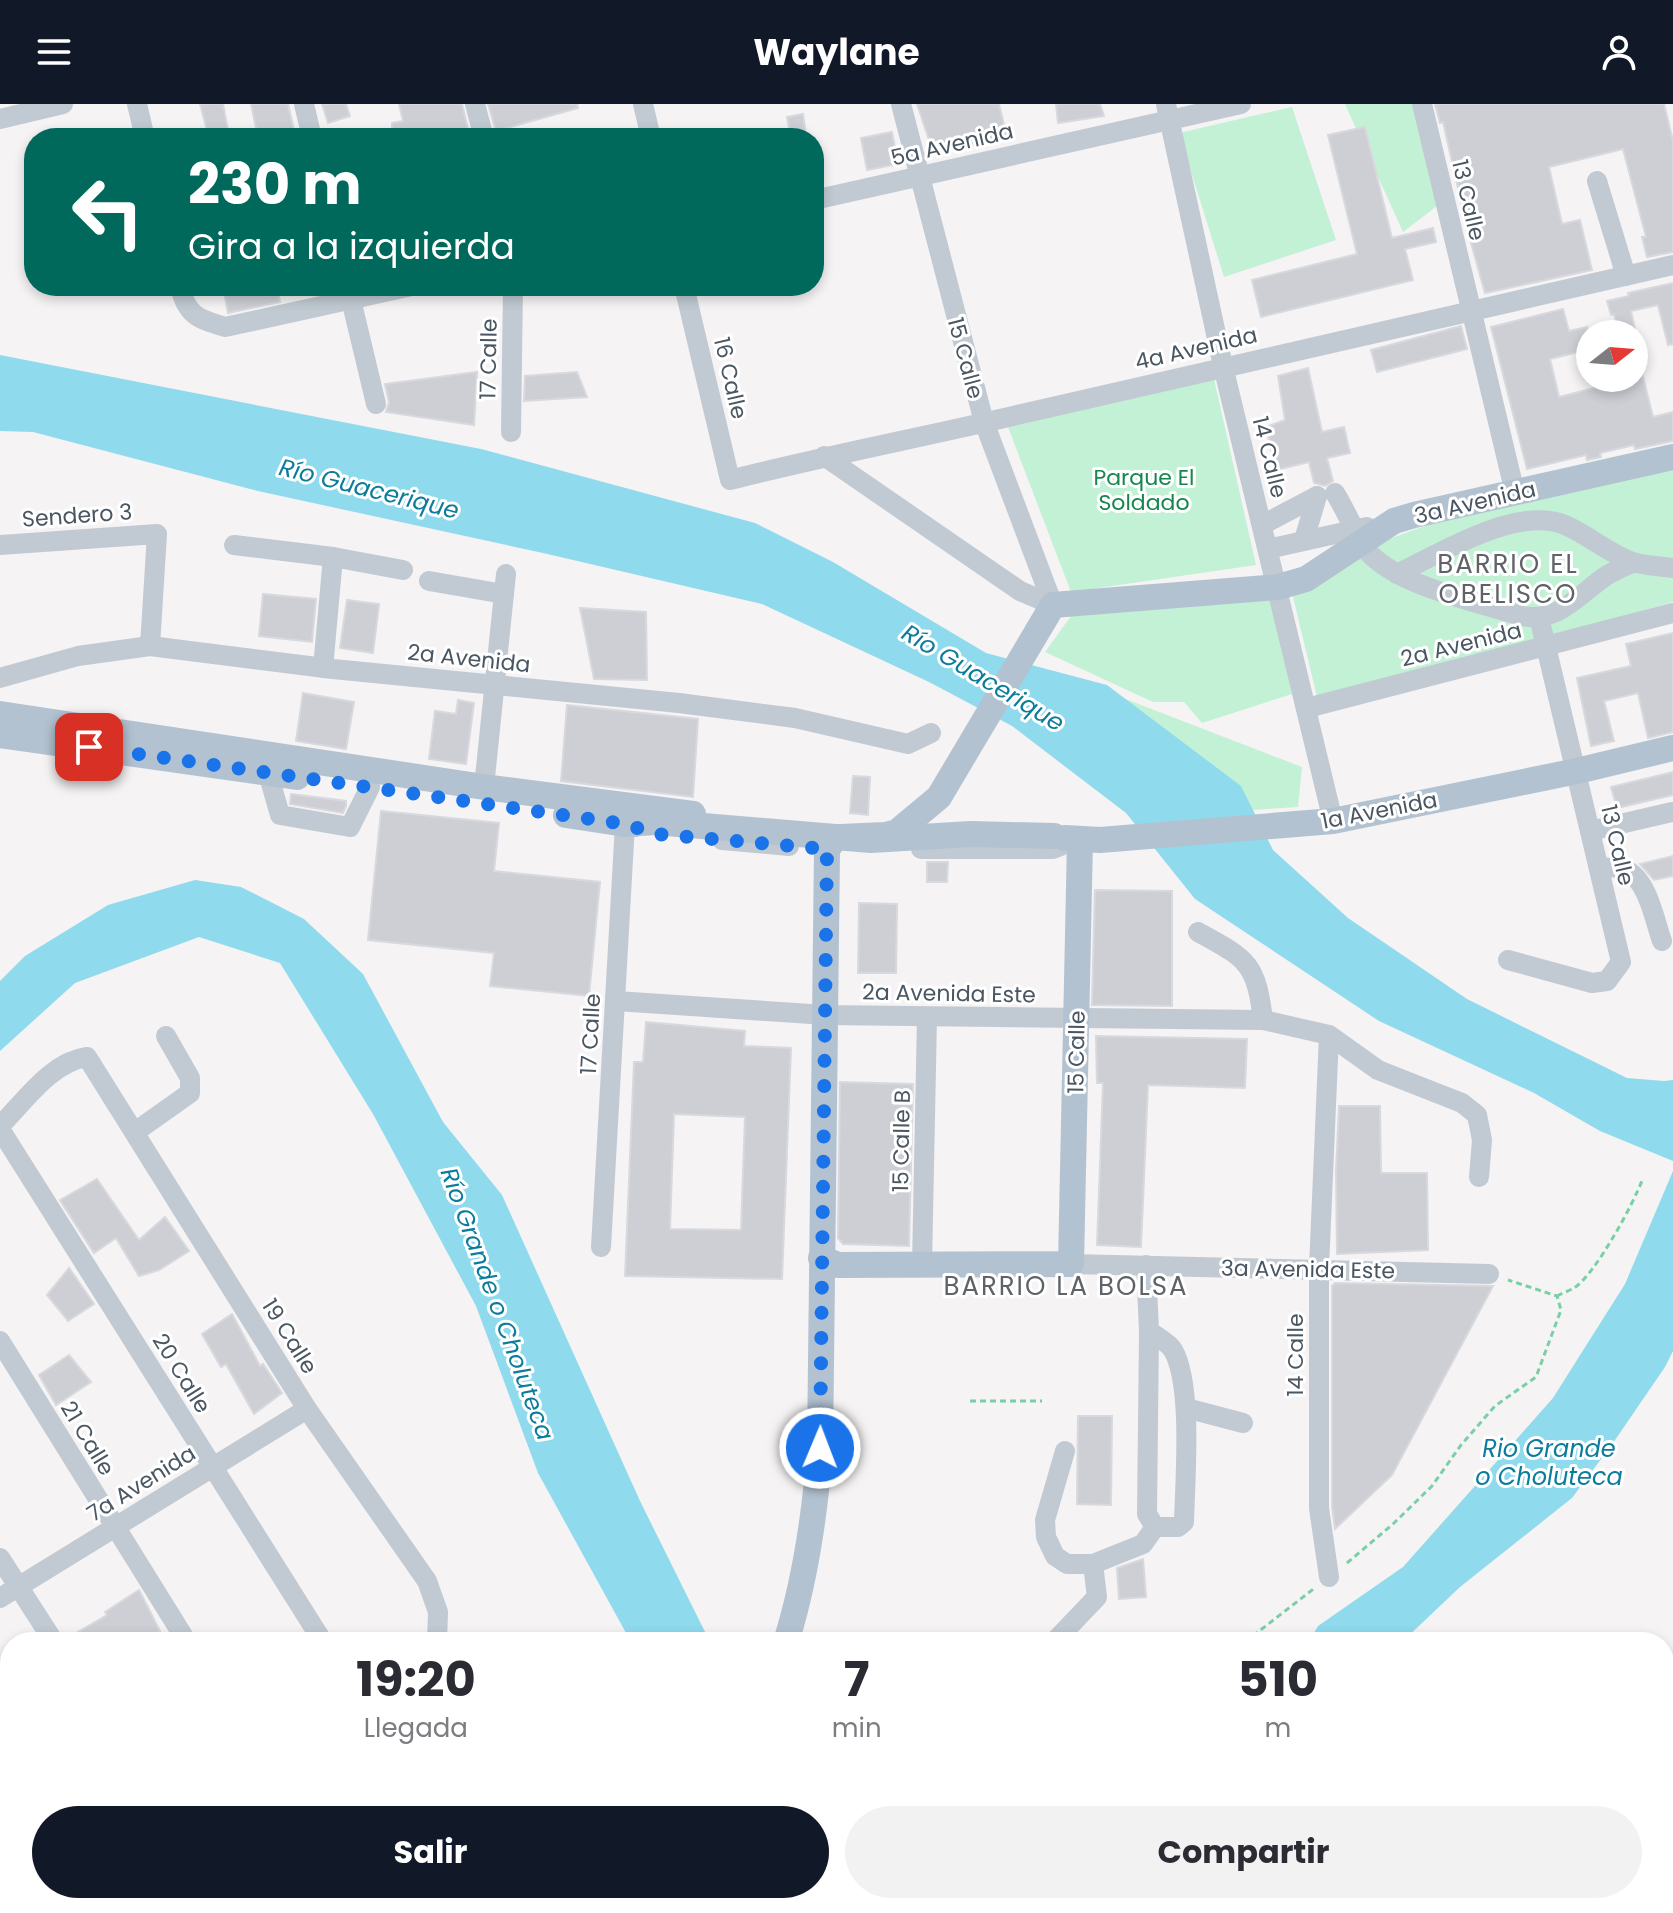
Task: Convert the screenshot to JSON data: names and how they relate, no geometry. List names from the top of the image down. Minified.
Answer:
{"streets":{"main road":["15 Calle","3a Avenida","1a Avenida","3a Avenida Este"],"street":["5a Avenida","13 Calle","4a Avenida","17 Calle","16 Calle","14 Calle","Sendero 3","2a Avenida","2a Avenida Este","15 Calle B","19 Calle","20 Calle","21 Calle","7a Avenida"]},"crossings":[["5a Avenida","15 Calle"],["5a Avenida","14 Calle"],["13 Calle","4a Avenida"],["13 Calle","3a Avenida"],["13 Calle","2a Avenida"],["13 Calle","1a Avenida"],["4a Avenida","15 Calle"],["4a Avenida","16 Calle"],["4a Avenida","14 Calle"],["4a Avenida","3a Avenida"],["15 Calle","3a Avenida"],["15 Calle","1a Avenida"],["15 Calle","2a Avenida Este"],["15 Calle","3a Avenida Este"],["17 Calle","1a Avenida"],["17 Calle","2a Avenida Este"],["14 Calle","3a Avenida"],["14 Calle","2a Avenida"],["14 Calle","1a Avenida"],["14 Calle","2a Avenida Este"],["14 Calle","3a Avenida Este"],["Sendero 3","2a Avenida"],["2a Avenida Este","15 Calle B"],["15 Calle B","3a Avenida Este"],["19 Calle","20 Calle"],["19 Calle","7a Avenida"],["20 Calle","7a Avenida"],["21 Calle","7a Avenida"]],"districts":["BARRIO EL OBELISCO","BARRIO LA BOLSA"],"water":["Río Guacerique","Río Grande o Choluteca","Rio Grande o Choluteca"],"parks":["Parque El Soldado"],"north":"right","page":{"header":"Waylane","turn":["230 m","Gira a la izquierda"],"eta":["19:20","Llegada","7","min","510","m"],"buttons":["Salir","Compartir"]}}
